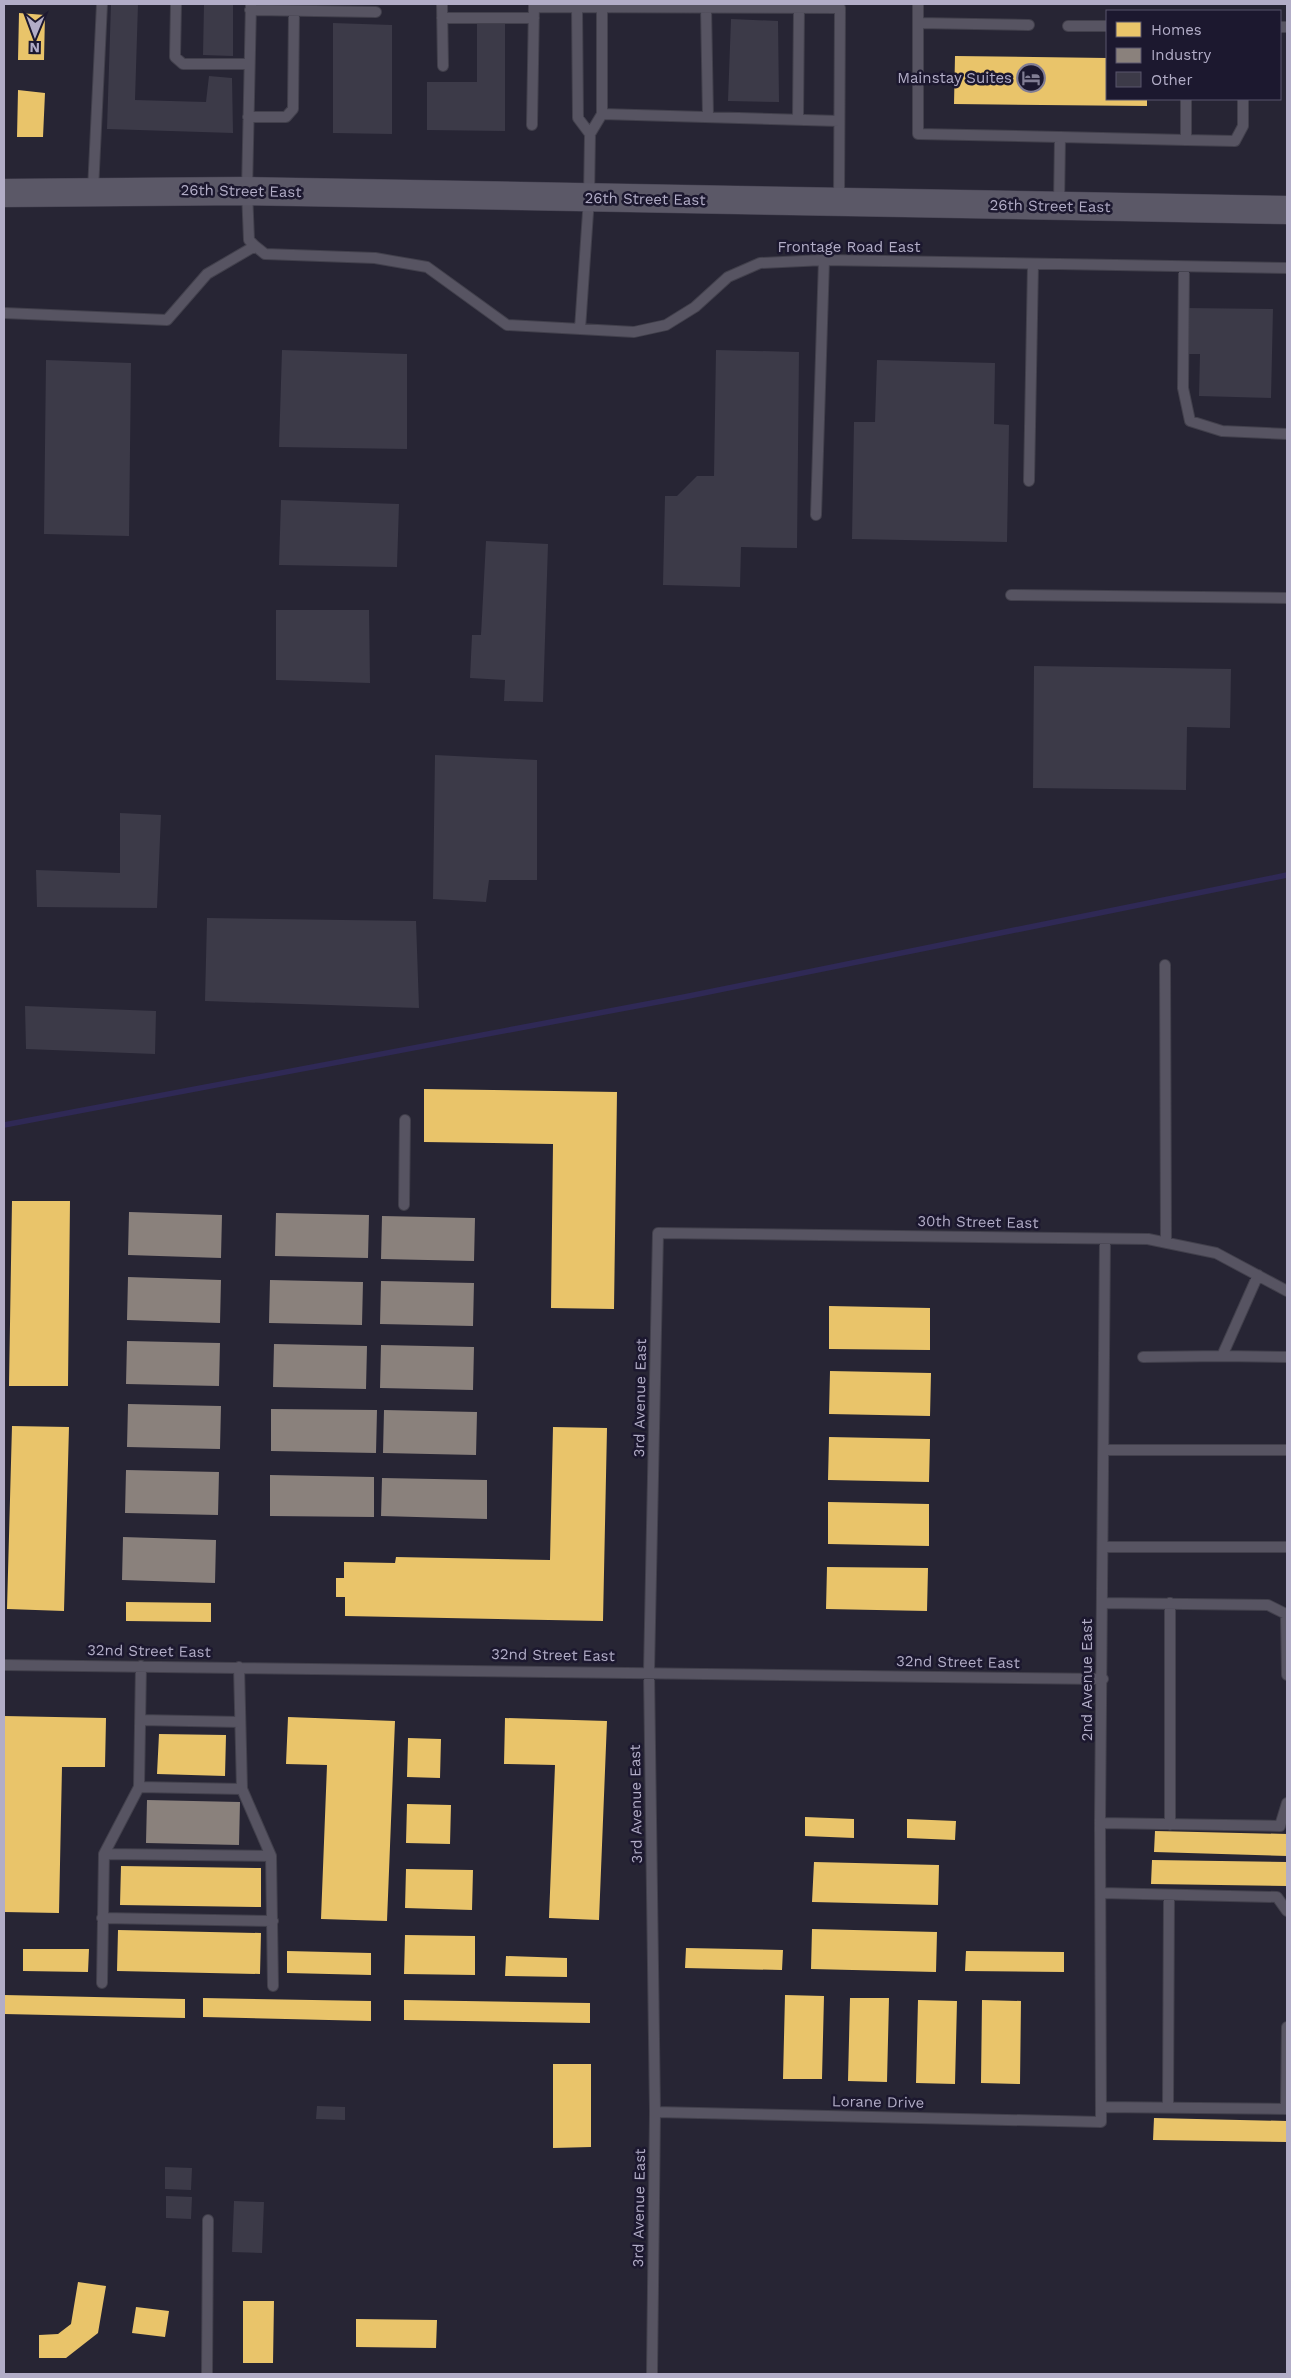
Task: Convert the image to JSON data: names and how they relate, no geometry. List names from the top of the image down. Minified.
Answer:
{"streets":{"main road":["26th Street East"],"lane":["Frontage Road East","30th Street East","3rd Avenue East","32nd Street East","2nd Avenue East","Lorane Drive"]},"crossings":[["30th Street East","3rd Avenue East"],["30th Street East","2nd Avenue East"],["3rd Avenue East","32nd Street East"],["3rd Avenue East","Lorane Drive"],["32nd Street East","2nd Avenue East"],["2nd Avenue East","Lorane Drive"]],"places":{"hotel":["Mainstay Suites"]},"legend":["Homes","Industry","Other"],"north":"bottom"}
